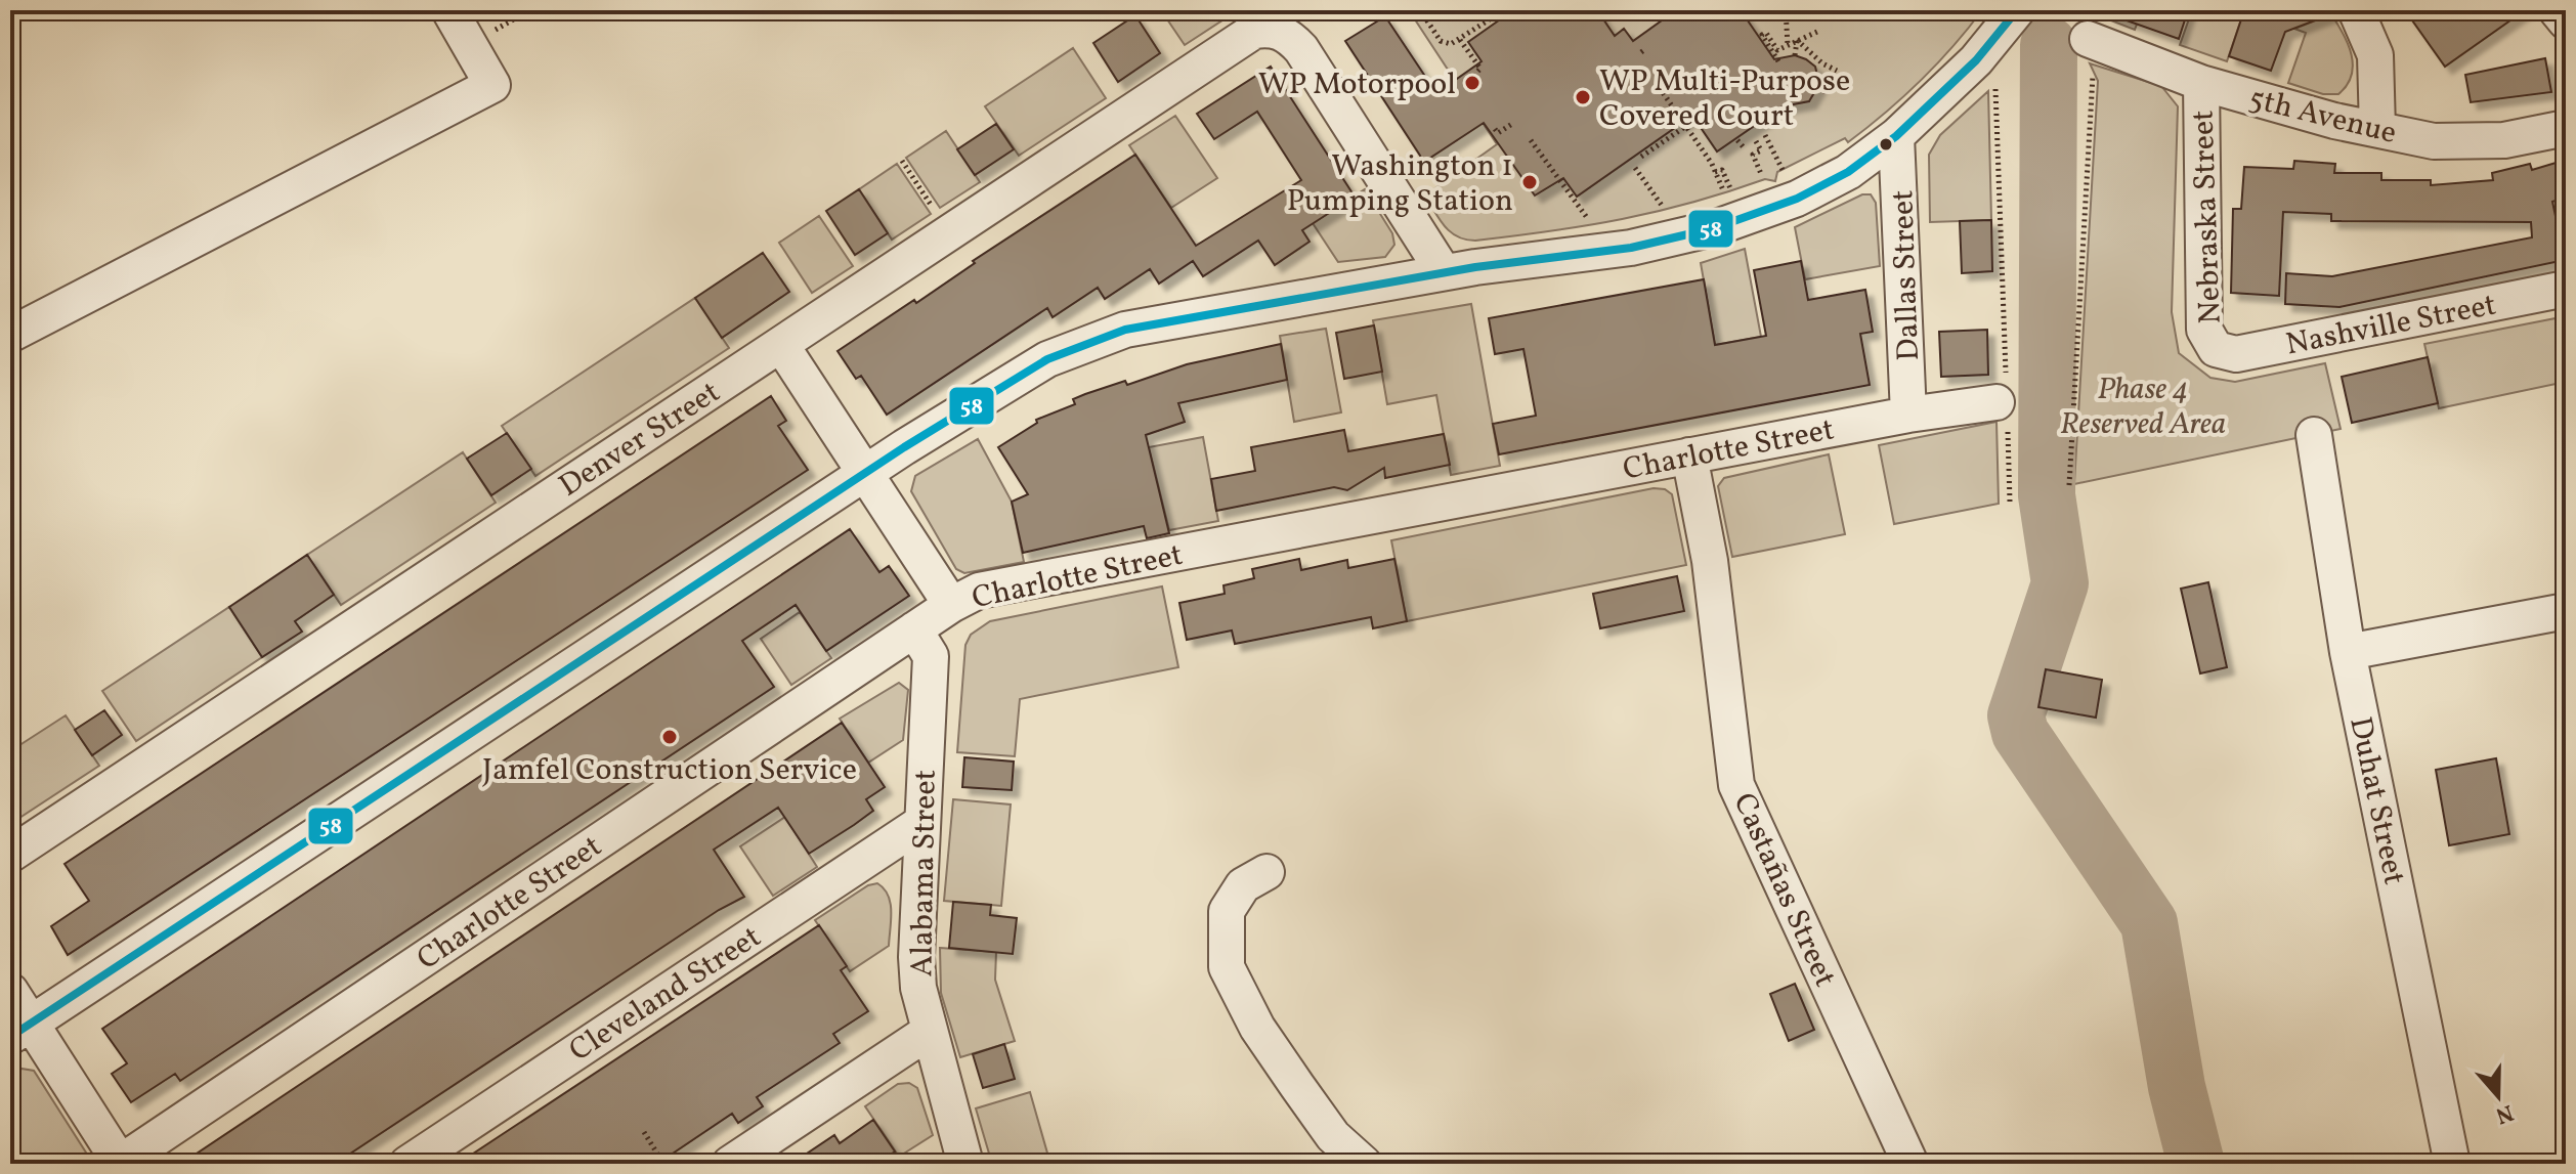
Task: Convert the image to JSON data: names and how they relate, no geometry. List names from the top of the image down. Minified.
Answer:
{"streets":{"street":["5th Avenue","Nebraska Street","Dallas Street","Nashville Street","Denver Street","Charlotte Street","Duhat Street","Alabama Street","Castañas Street","Cleveland Street"]},"crossings":[["5th Avenue","Nebraska Street"],["Nebraska Street","Nashville Street"],["Dallas Street","Charlotte Street"],["Charlotte Street","Alabama Street"],["Charlotte Street","Castañas Street"],["Alabama Street","Cleveland Street"]],"parks":["Phase 4 Reserved Area"],"places":["WP Motorpool","WP Multi-Purpose Covered Court","Washington 1 Pumping Station","Jamfel Construction Service"],"lines":["transit line 58"],"north":"bottom"}
